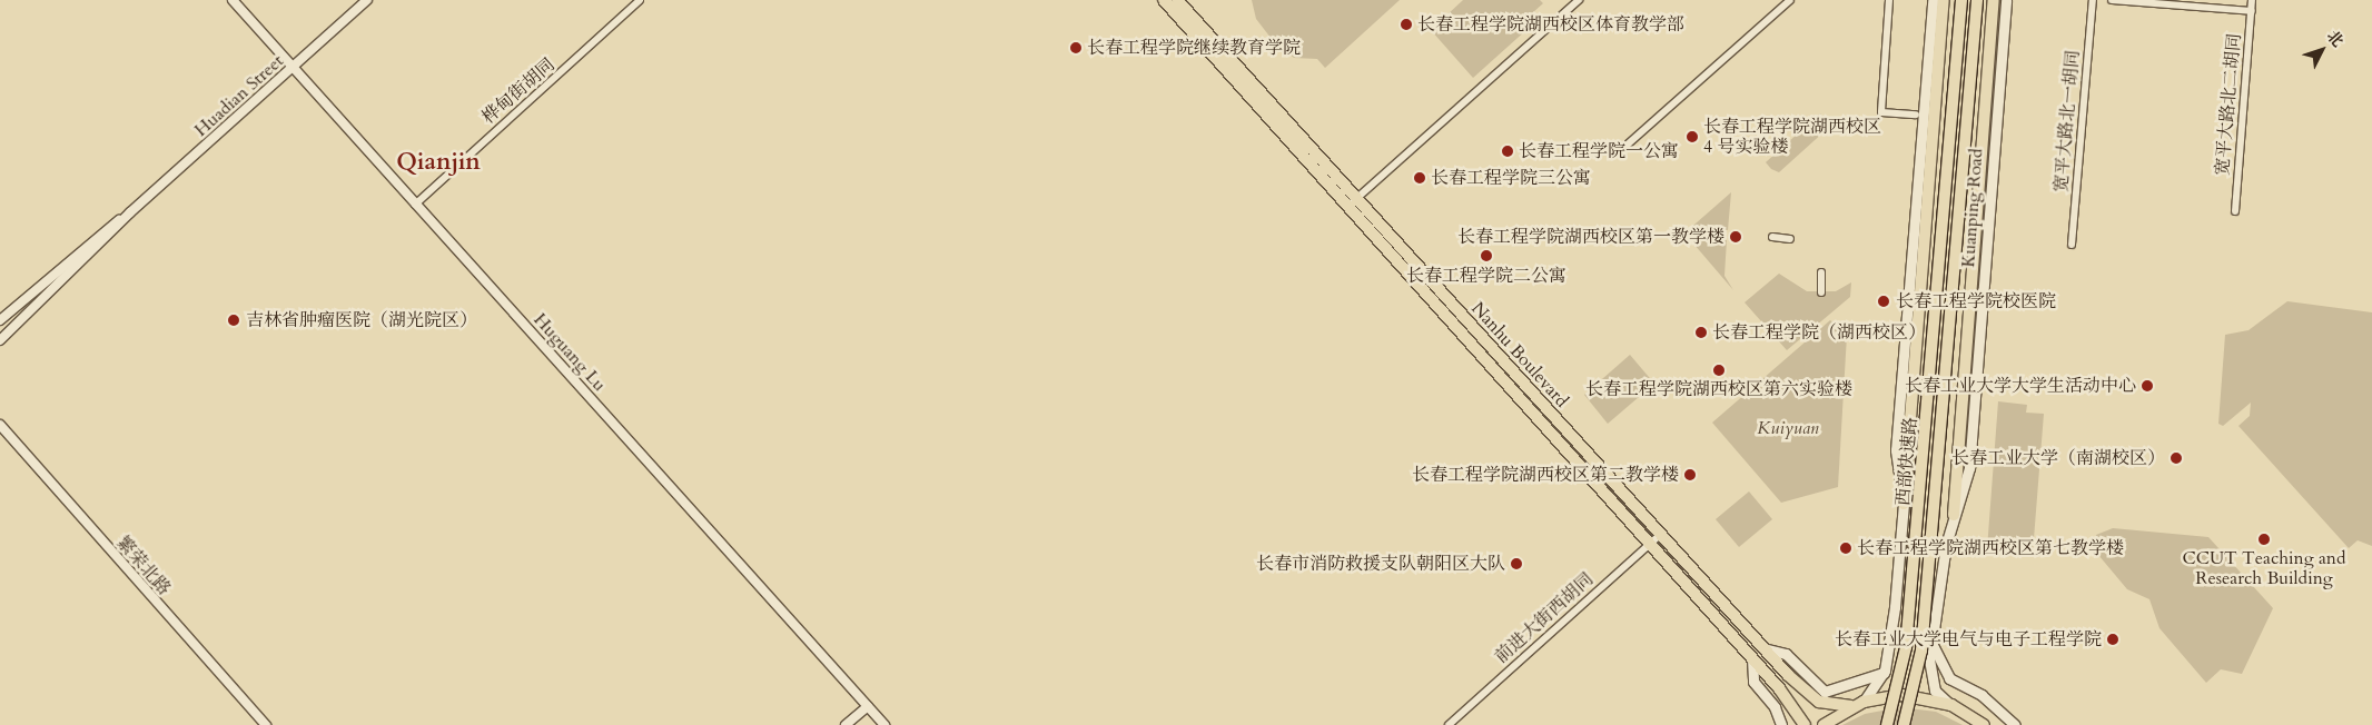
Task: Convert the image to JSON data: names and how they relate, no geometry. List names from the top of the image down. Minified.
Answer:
{"streets":{"main road":["Kuanping Road","Nanhu Boulevard","西部快速路"],"street":["桦甸街胡同","Huadian Street","宽平大路北二胡同","宽平大路北一胡同","Huguang Lu","繁荣北路","前进大街西胡同"]},"crossings":[["桦甸街胡同","Huguang Lu"],["Huadian Street","Huguang Lu"],["Nanhu Boulevard","前进大街西胡同"]],"districts":["Qianjin"],"parks":["Kuiyuan"],"places":["长春工程学院湖西校区体育教学部","长春工程学院继续教育学院","长春工程学院湖西校区 4 号实验楼","长春工程学院一公寓","长春工程学院三公寓","长春工程学院湖西校区第一教学楼","长春工程学院二公寓","长春工程学院校医院","吉林省肿瘤医院（湖光院区）","长春工程学院（湖西校区）","长春工程学院湖西校区第六实验楼","长春工业大学大学生活动中心","长春工业大学（南湖校区）","长春工程学院湖西校区第二教学楼","CCUT Teaching and Research Building","长春工程学院湖西校区第七教学楼","长春市消防救援支队朝阳区大队","长春工业大学电气与电子工程学院"],"north":"top right"}
